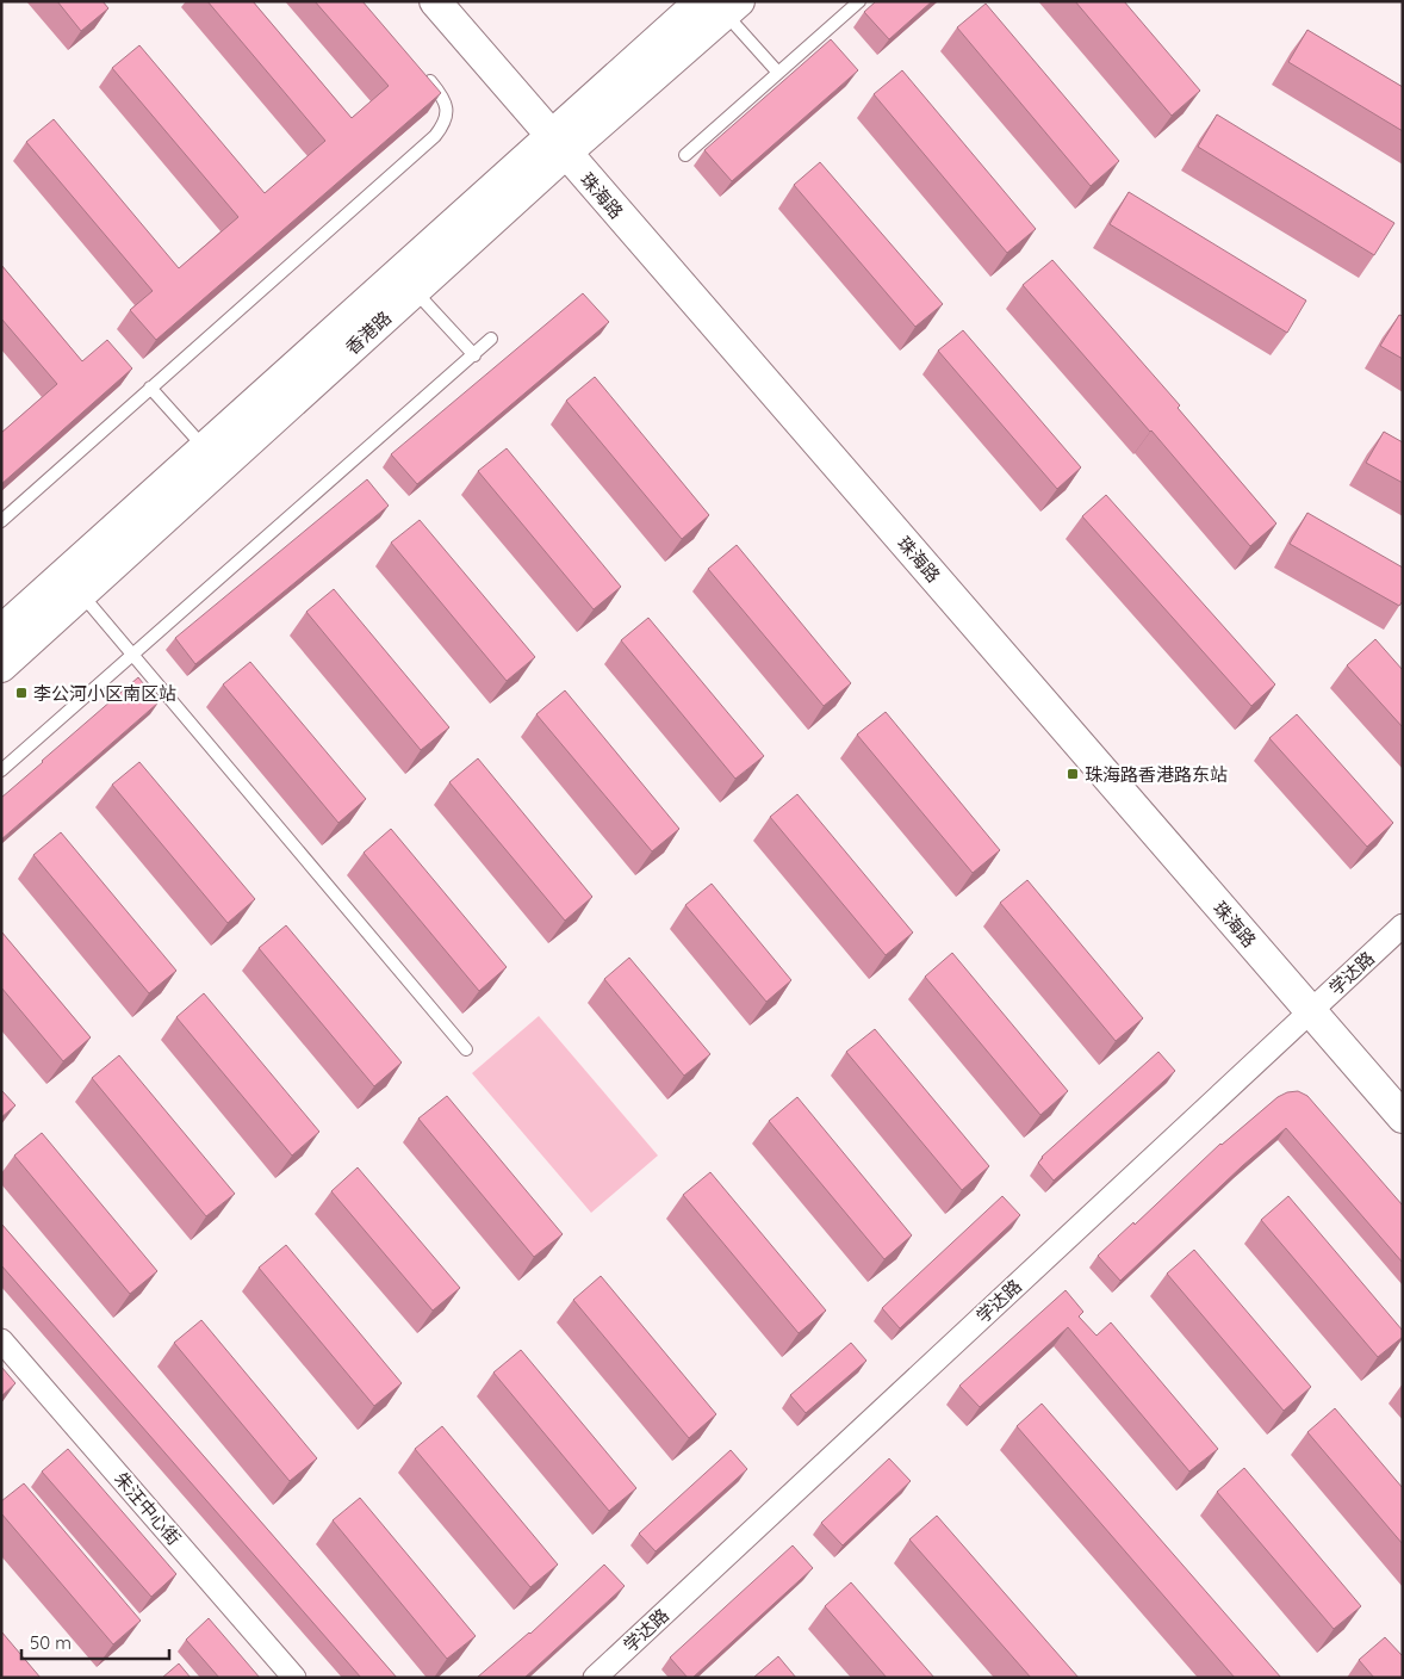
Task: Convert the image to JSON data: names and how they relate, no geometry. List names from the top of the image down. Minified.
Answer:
{"streets":{"main road":["珠海路","香港路"],"street":["学达路","朱汪中心街"]},"crossings":[["珠海路","香港路"],["珠海路","学达路"]],"places":{"transit":["李公河小区南区站","珠海路香港路东站"]},"scale_bar":"50 m"}
